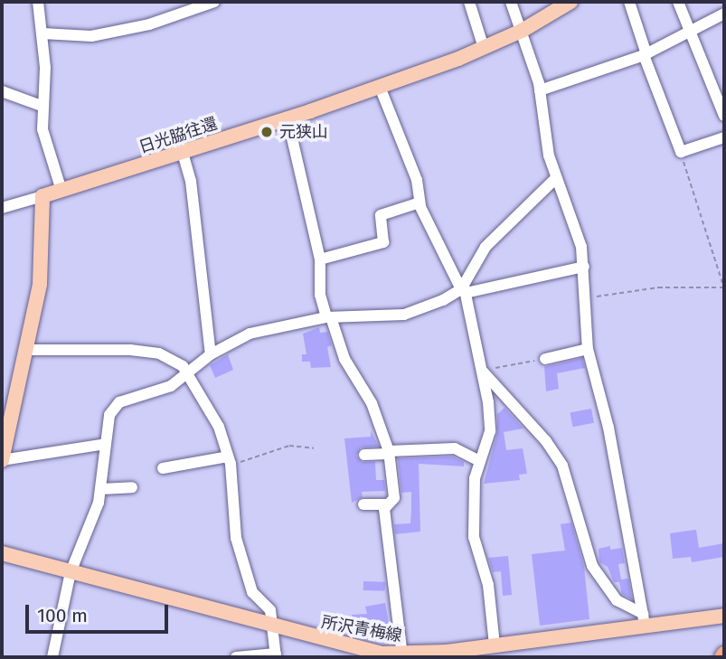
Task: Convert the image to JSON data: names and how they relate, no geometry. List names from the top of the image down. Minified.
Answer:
{"streets":{"main road":["日光脇往還","所沢青梅線"]},"places":["元狭山"],"scale_bar":"100 m"}
